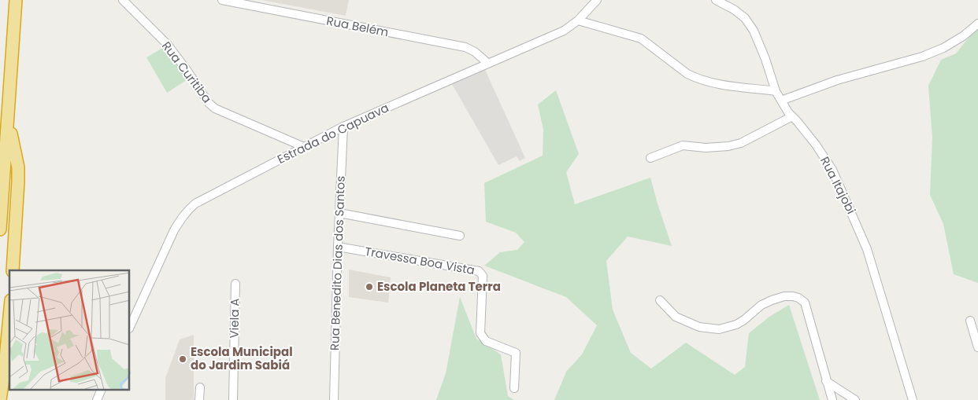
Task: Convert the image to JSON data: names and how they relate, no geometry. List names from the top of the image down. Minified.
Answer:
{"streets":{"street":["Rua Belém","Rua Curitiba","Estrada do Capuava","Rua Itajobi","Travessa Boa Vista","Rua Benedito Dias dos Santos","Viela A"]},"crossings":[["Rua Belém","Estrada do Capuava"],["Rua Curitiba","Estrada do Capuava"],["Estrada do Capuava","Rua Benedito Dias dos Santos"],["Travessa Boa Vista","Rua Benedito Dias dos Santos"]],"places":["Escola Planeta Terra","Escola Municipal do Jardim Sabiá"]}
